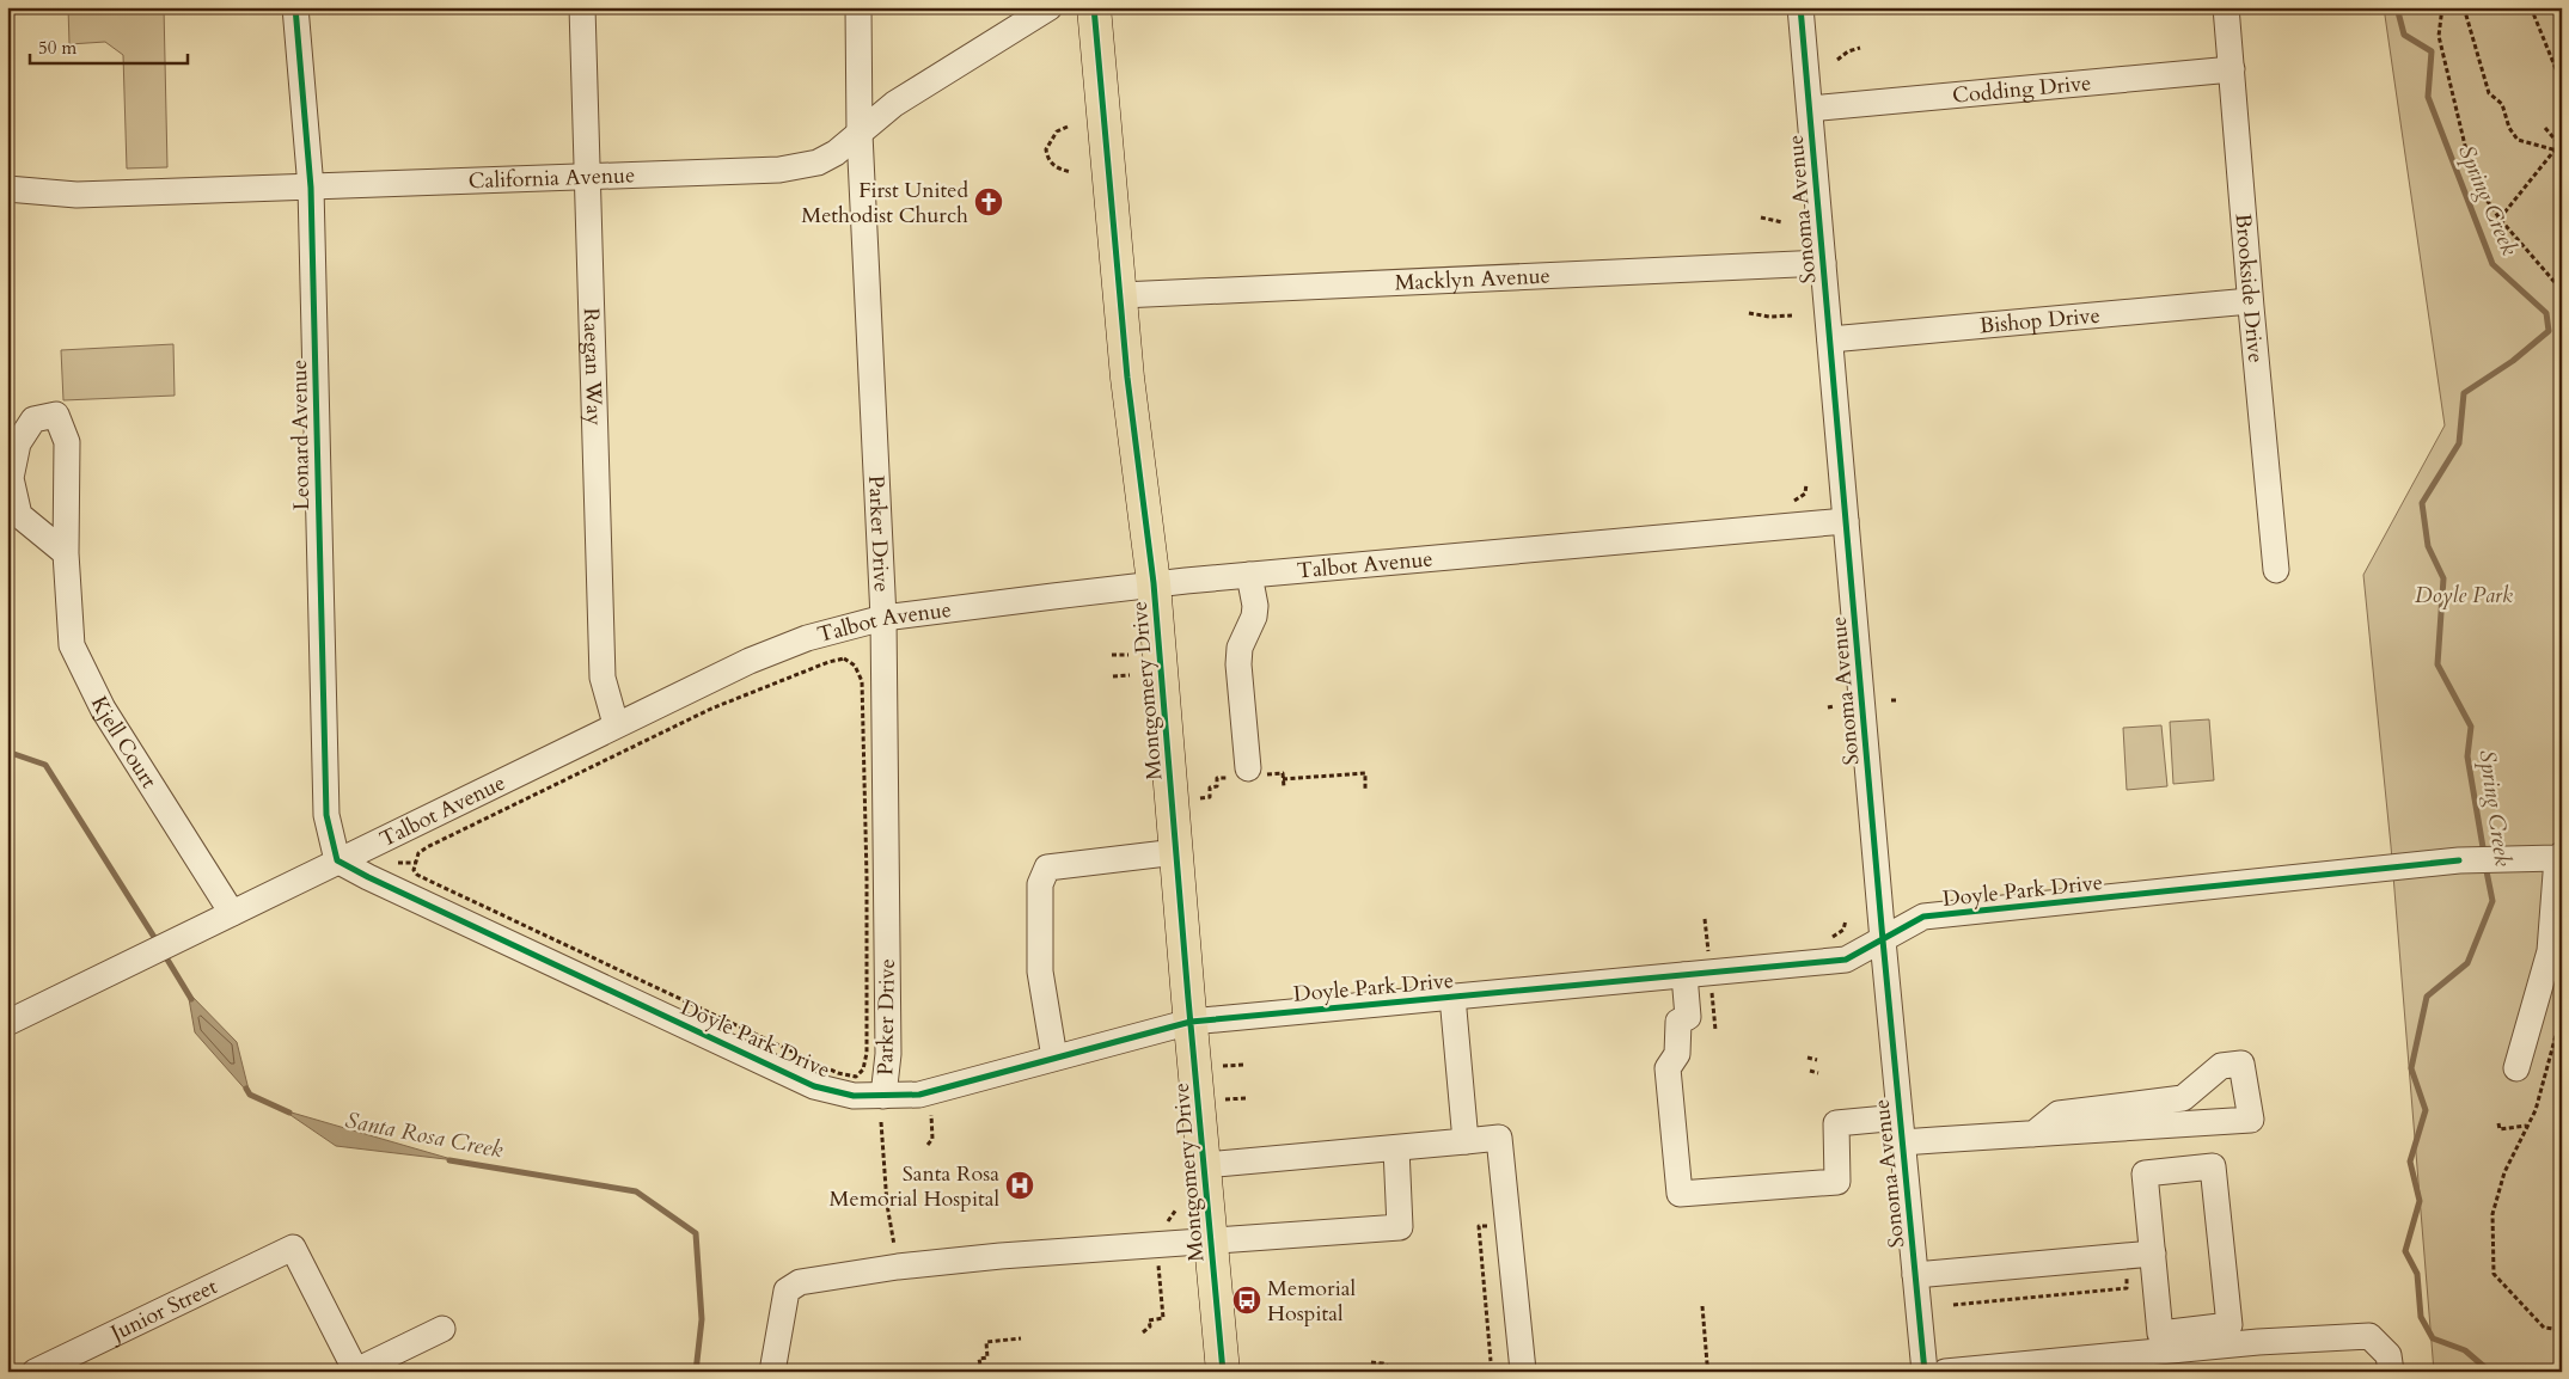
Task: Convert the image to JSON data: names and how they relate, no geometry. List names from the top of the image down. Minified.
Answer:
{"streets":{"main road":["Montgomery Drive"],"street":["Codding Drive","California Avenue","Sonoma Avenue","Macklyn Avenue","Brookside Drive","Bishop Drive","Raegan Way","Leonard Avenue","Parker Drive","Talbot Avenue","Kjell Court","Doyle Park Drive","Junior Street"]},"crossings":[["Codding Drive","Sonoma Avenue"],["Codding Drive","Brookside Drive"],["California Avenue","Raegan Way"],["California Avenue","Leonard Avenue"],["California Avenue","Parker Drive"],["Sonoma Avenue","Macklyn Avenue"],["Sonoma Avenue","Bishop Drive"],["Sonoma Avenue","Talbot Avenue"],["Sonoma Avenue","Doyle Park Drive"],["Macklyn Avenue","Montgomery Drive"],["Brookside Drive","Bishop Drive"],["Raegan Way","Talbot Avenue"],["Leonard Avenue","Talbot Avenue"],["Leonard Avenue","Doyle Park Drive"],["Parker Drive","Talbot Avenue"],["Parker Drive","Doyle Park Drive"],["Talbot Avenue","Montgomery Drive"],["Talbot Avenue","Kjell Court"],["Talbot Avenue","Doyle Park Drive"],["Montgomery Drive","Doyle Park Drive"]],"water":["Spring Creek","Santa Rosa Creek"],"parks":["Doyle Park"],"places":{"church":["First United Methodist Church"],"hospital":["Santa Rosa Memorial Hospital"],"bus stop":["Memorial Hospital"]},"scale_bar":"50 m"}
